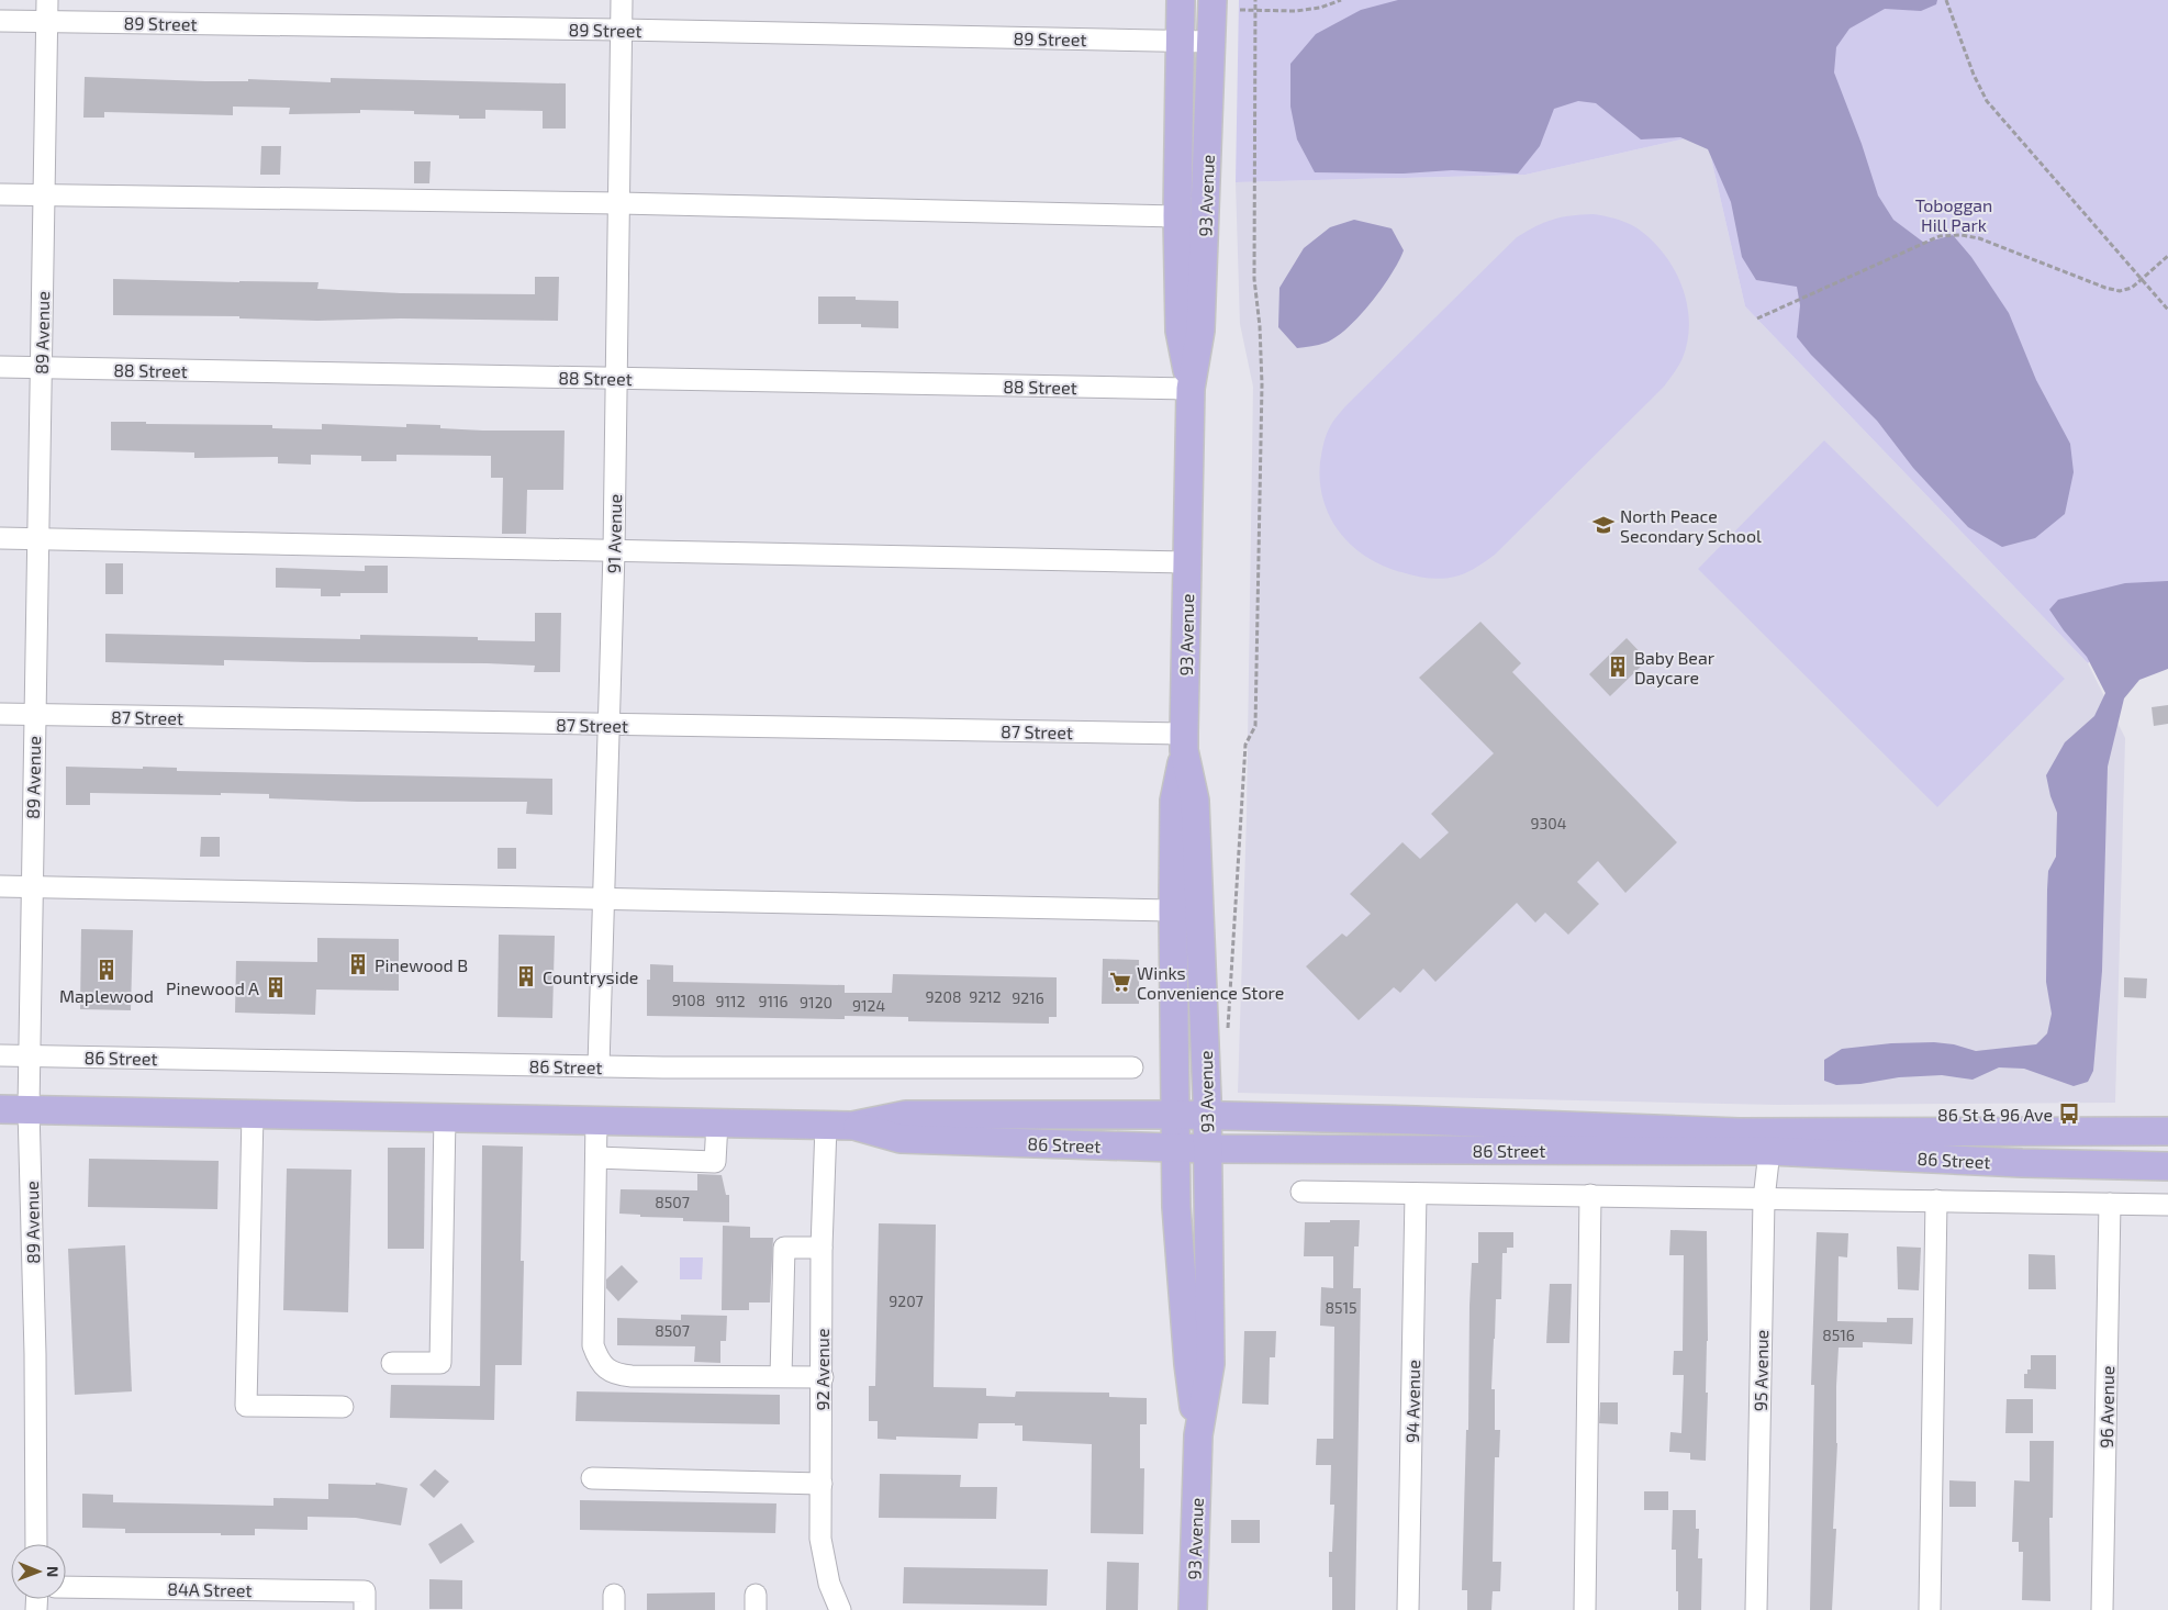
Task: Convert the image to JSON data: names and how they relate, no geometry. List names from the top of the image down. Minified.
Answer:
{"streets":{"main road":["93 Avenue","86 Street"],"street":["89 Street","89 Avenue","88 Street","91 Avenue","87 Street","92 Avenue","95 Avenue","94 Avenue","96 Avenue","84A Street"]},"crossings":[["89 Street","93 Avenue"],["89 Street","89 Avenue"],["89 Street","91 Avenue"],["93 Avenue","88 Street"],["93 Avenue","87 Street"],["93 Avenue","86 Street"],["89 Avenue","88 Street"],["89 Avenue","87 Street"],["89 Avenue","86 Street"],["88 Street","91 Avenue"],["91 Avenue","87 Street"],["91 Avenue","86 Street"],["86 Street","92 Avenue"],["86 Street","95 Avenue"]],"parks":["Toboggan Hill Park"],"places":{"school or university":["North Peace Secondary School"],"building":["Baby Bear Daycare","Pinewood B","Maplewood","Countryside","Pinewood A"],"supermarket":["Winks Convenience Store"],"bus stop":["86 St & 96 Ave"]},"house_numbers":["9304","9208","9212","9216","9108","9112","9116","9120","9124","8507","9207","8515","8507","8516"],"north":"right"}
